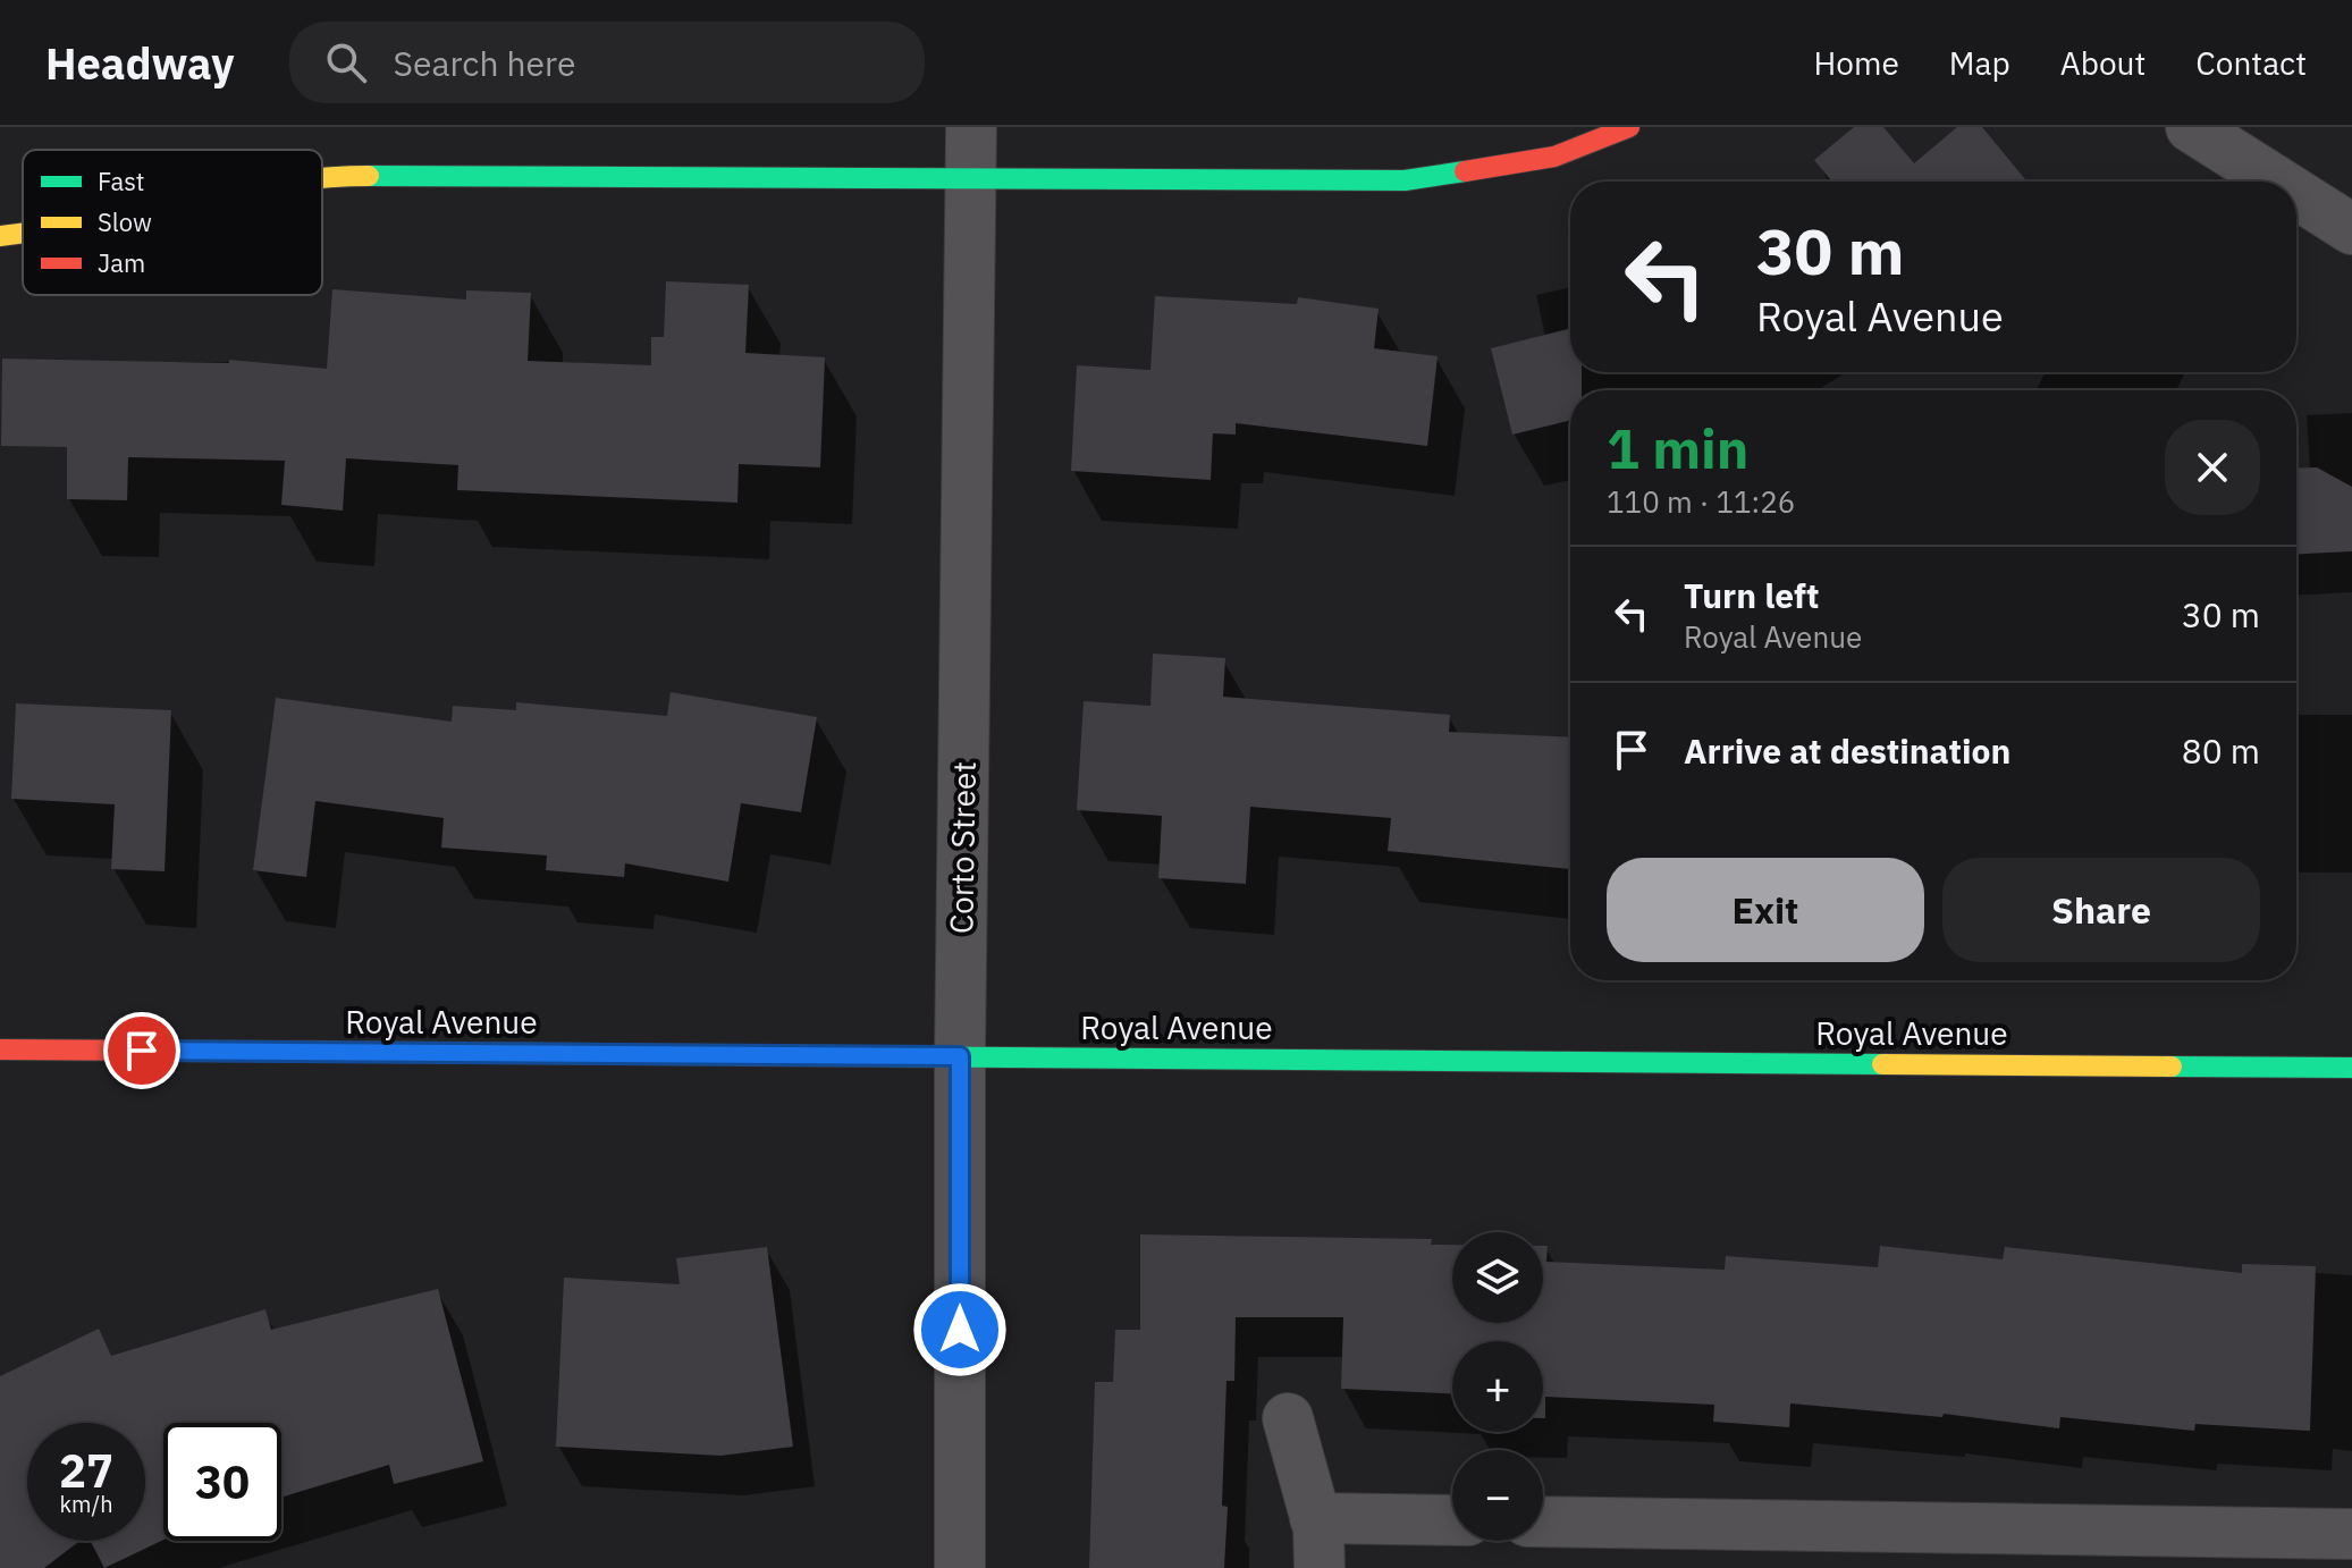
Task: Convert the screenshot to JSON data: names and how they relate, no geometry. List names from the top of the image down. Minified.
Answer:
{"streets":{"main road":["Royal Avenue"],"street":["Corto Street"]},"crossings":[["Corto Street","Royal Avenue"]],"legend":["Fast","Slow","Jam"],"page":{"header":"Headway","search":"Search here","nav":["Home","Map","About","Contact"],"turn":["30 m","Royal Avenue"],"heading":["1 min","110 m · 11:26"],"list":[{"name":"Turn left","note":"Royal Avenue","value":"30 m"},{"name":"Arrive at destination","value":"80 m"}],"buttons":["Exit","Share"],"map_buttons":["+","−"],"speed":"27 km/h","limit":"30"}}
